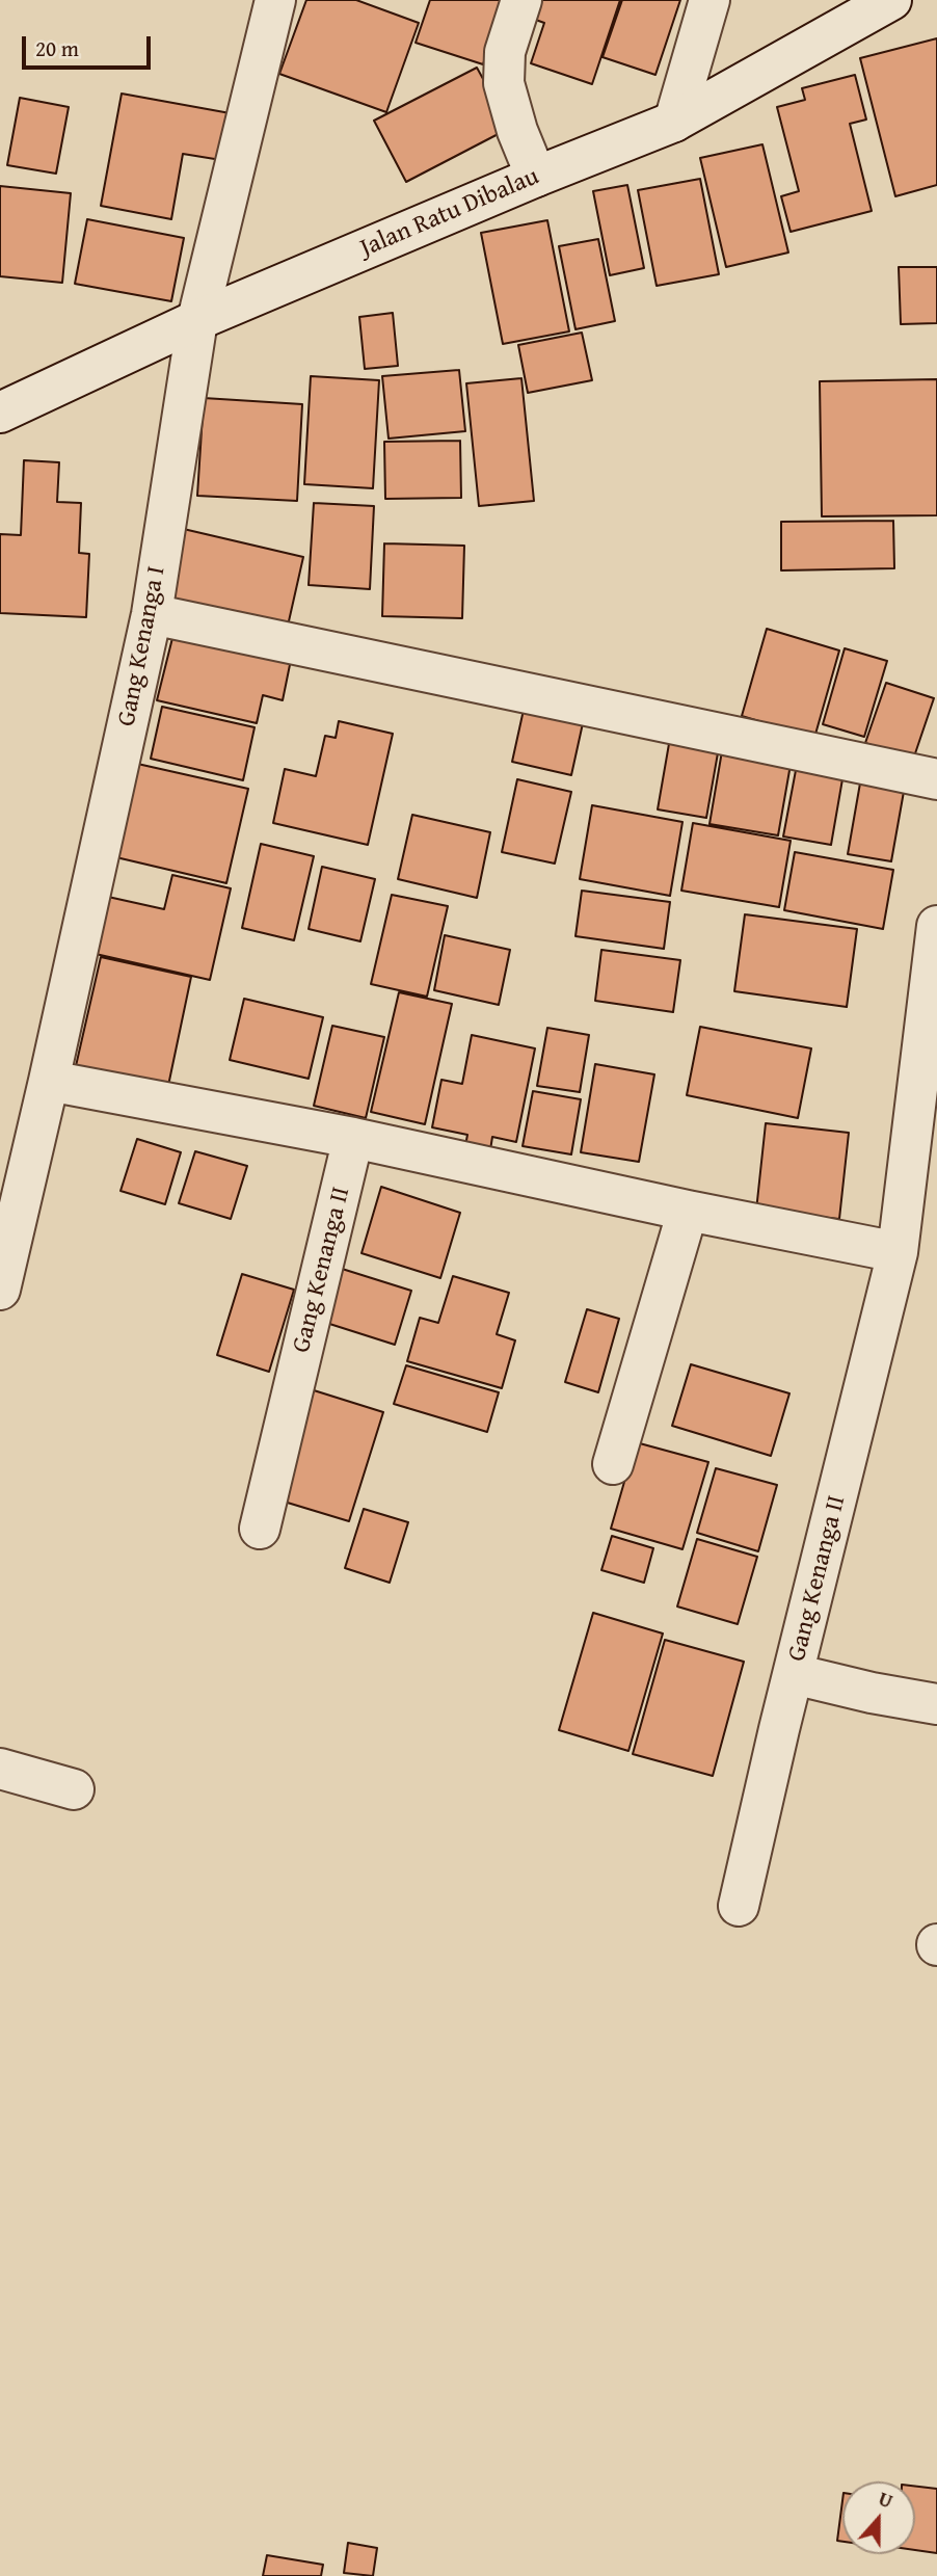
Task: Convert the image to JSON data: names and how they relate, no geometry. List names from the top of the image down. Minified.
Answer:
{"streets":{"street":["Jalan Ratu Dibalau","Gang Kenanga I","Gang Kenanga II"]},"crossings":[["Jalan Ratu Dibalau","Gang Kenanga I"]],"scale_bar":"20 m","north":"top"}
